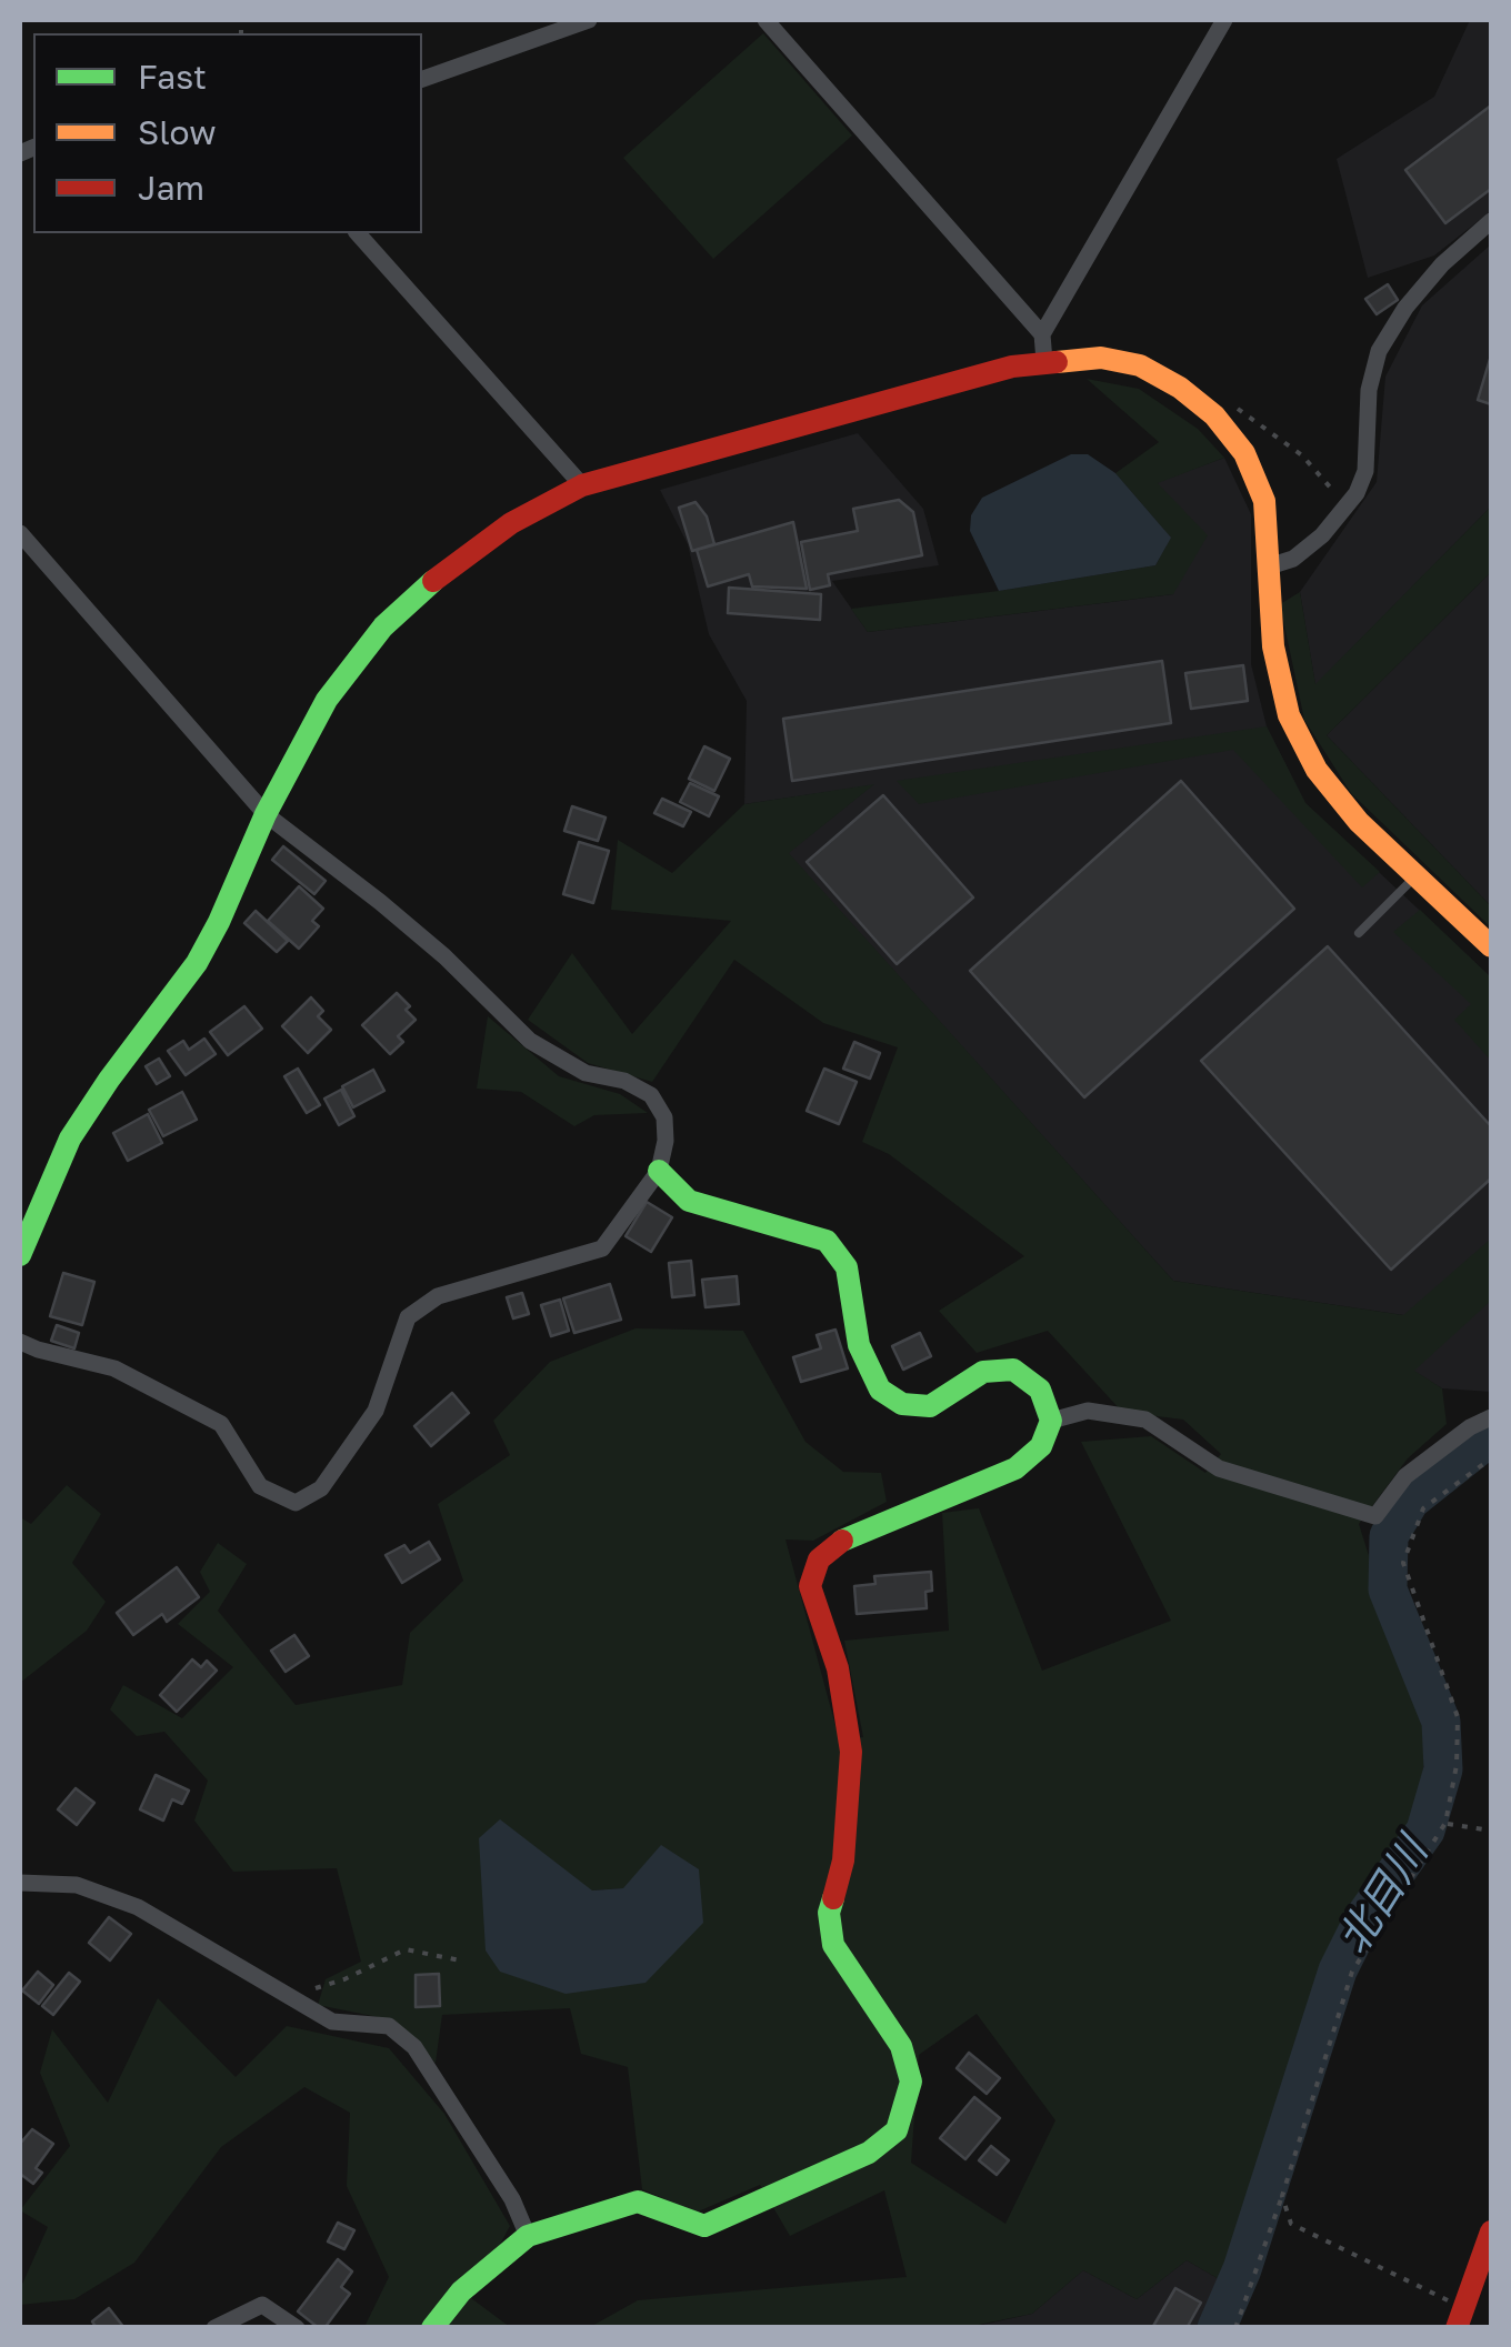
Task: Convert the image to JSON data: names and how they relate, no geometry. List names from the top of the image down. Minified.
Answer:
{"water":["北目川"],"legend":["Fast","Slow","Jam"]}
